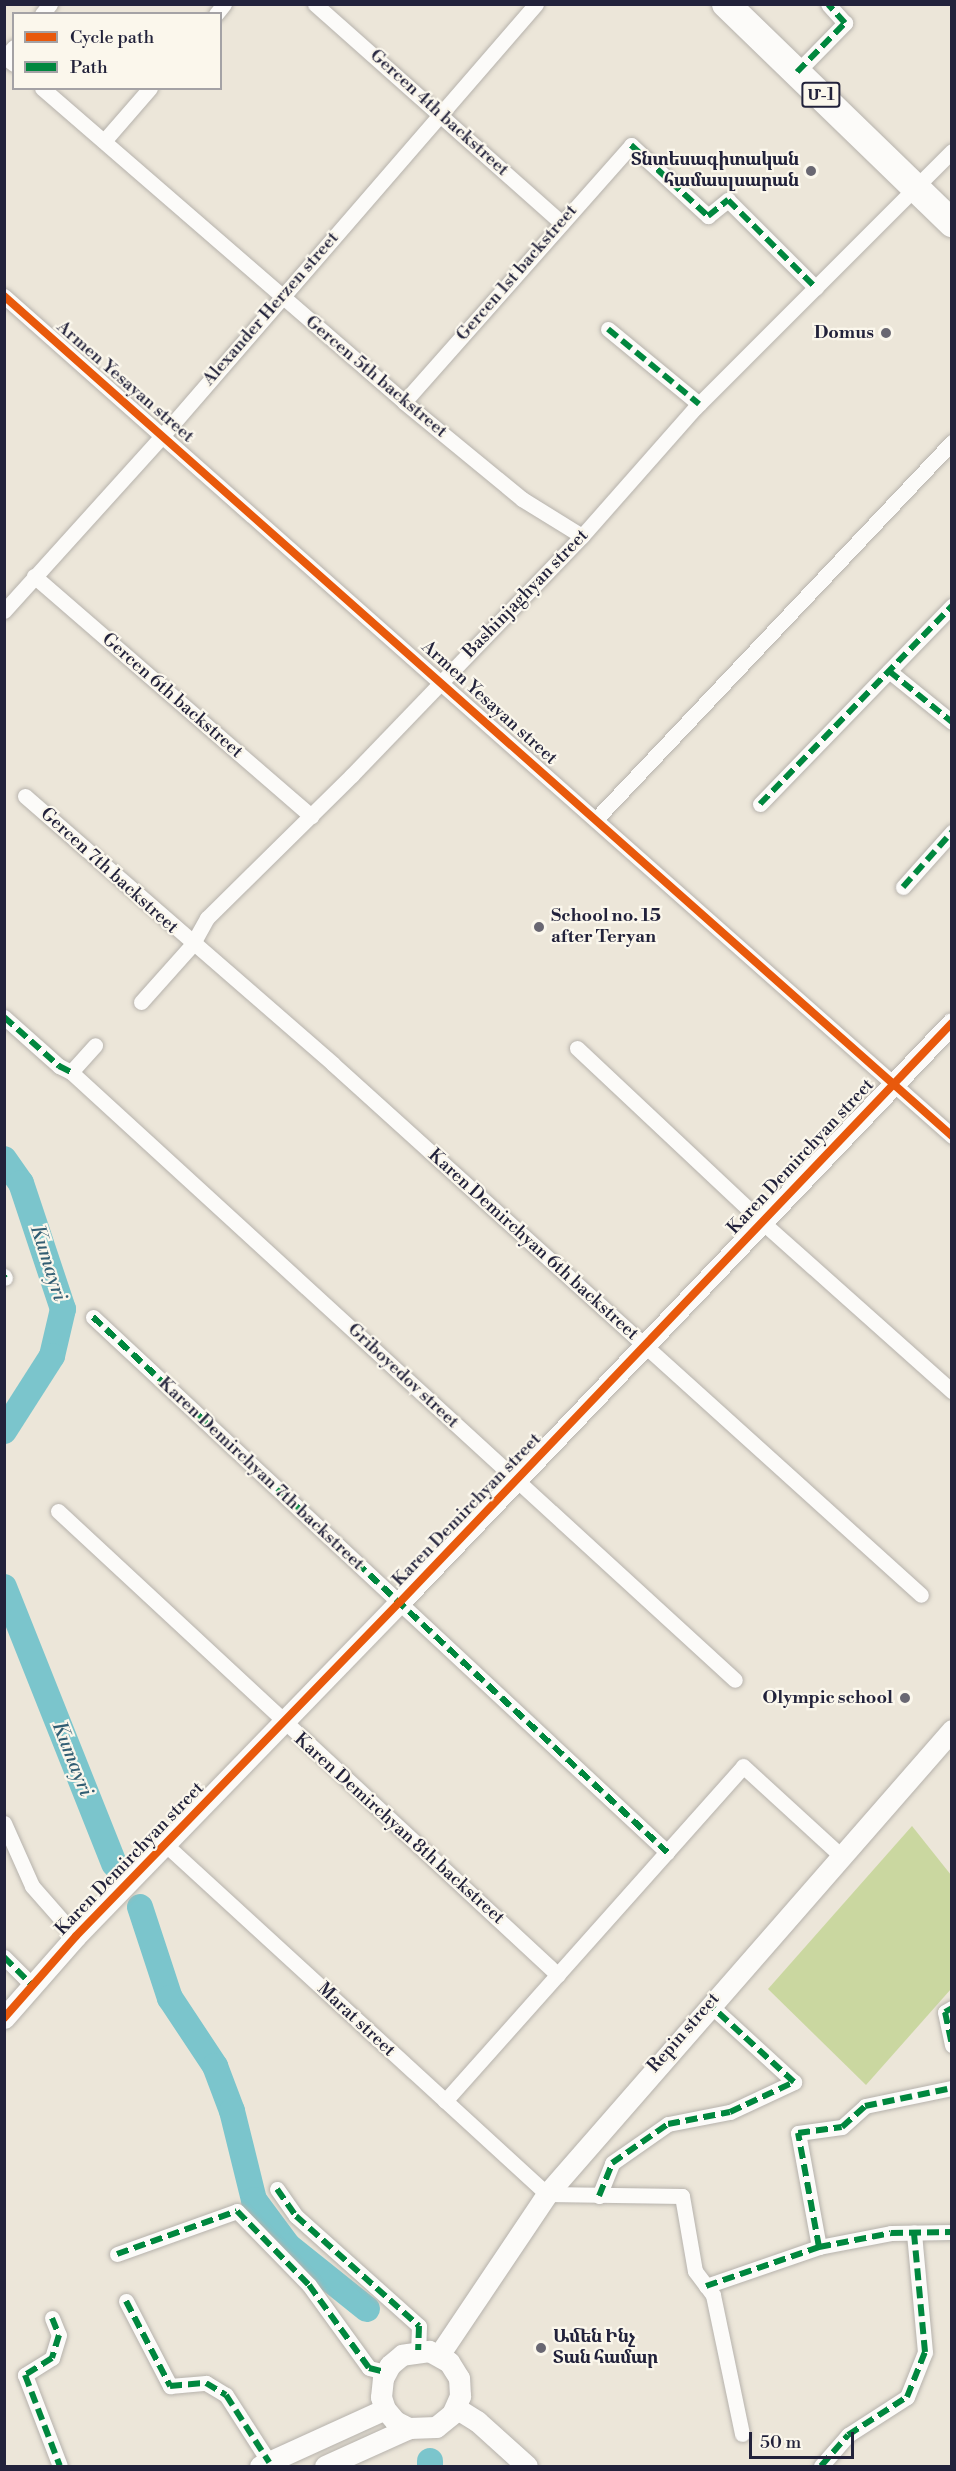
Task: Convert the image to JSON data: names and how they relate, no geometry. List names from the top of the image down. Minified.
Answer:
{"streets":{"highway":["Մ-1"],"street":["Gercen 4th backstreet","Gercen 1st backstreet","Alexander Herzen street","Gercen 5th backstreet","Armen Yesayan street","Bashinjaghyan street","Gercen 6th backstreet","Gercen 7th backstreet","Karen Demirchyan street","Karen Demirchyan 6th backstreet","Griboyedov street","Karen Demirchyan 7th backstreet","Karen Demirchyan 8th backstreet","Marat street","Repin street"]},"crossings":[["Մ-1","Bashinjaghyan street"],["Gercen 4th backstreet","Gercen 1st backstreet"],["Gercen 4th backstreet","Alexander Herzen street"],["Gercen 1st backstreet","Gercen 5th backstreet"],["Gercen 1st backstreet","Bashinjaghyan street"],["Alexander Herzen street","Gercen 5th backstreet"],["Alexander Herzen street","Armen Yesayan street"],["Alexander Herzen street","Gercen 6th backstreet"],["Gercen 5th backstreet","Bashinjaghyan street"],["Armen Yesayan street","Bashinjaghyan street"],["Armen Yesayan street","Karen Demirchyan street"],["Bashinjaghyan street","Gercen 6th backstreet"],["Bashinjaghyan street","Gercen 7th backstreet"],["Gercen 7th backstreet","Karen Demirchyan 6th backstreet"],["Karen Demirchyan street","Karen Demirchyan 6th backstreet"],["Karen Demirchyan street","Griboyedov street"],["Karen Demirchyan street","Karen Demirchyan 7th backstreet"],["Karen Demirchyan street","Karen Demirchyan 8th backstreet"],["Karen Demirchyan street","Marat street"],["Marat street","Repin street"]],"water":["Kumayri"],"places":["Տնտեսագիտական համասլսարան","Domus","School no. 15 after Teryan","Olympic school","Ամեն Ինչ Տան համար"],"legend":["Cycle path","Path"],"scale_bar":"50 m"}
